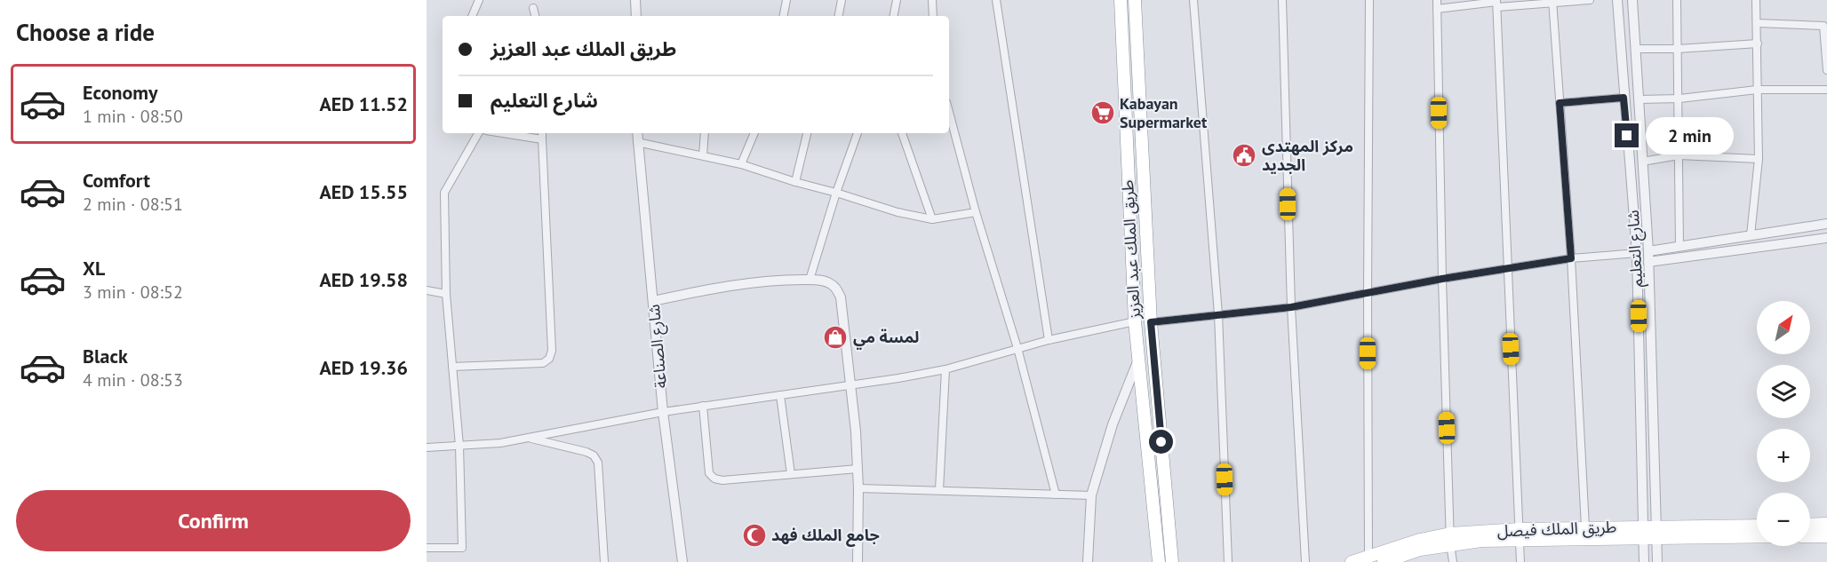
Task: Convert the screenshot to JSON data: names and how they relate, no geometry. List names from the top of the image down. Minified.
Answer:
{"streets":{"main road":["طريق الملك عبد العزيز","طريق الملك فيصل"],"street":["شارع التعليم","شارع الصناعة"]},"crossings":[["شارع التعليم","طريق الملك فيصل"]],"places":{"supermarket":["Kabayan Supermarket"],"public building":["مركز المهتدى الجديد"],"shop":["لمسة مي"],"mosque":["جامع الملك فهد"]},"north":"top right","page":{"heading":"Choose a ride","banner":["طريق الملك عبد العزيز","شارع التعليم"],"list":[{"name":"Economy","note":"1 min · 08:50","value":"AED 11.52"},{"name":"Comfort","note":"2 min · 08:51","value":"AED 15.55"},{"name":"XL","note":"3 min · 08:52","value":"AED 19.58"},{"name":"Black","note":"4 min · 08:53","value":"AED 19.36"}],"bubble":"2 min","map_buttons":["+","−"],"buttons":"Confirm"}}
